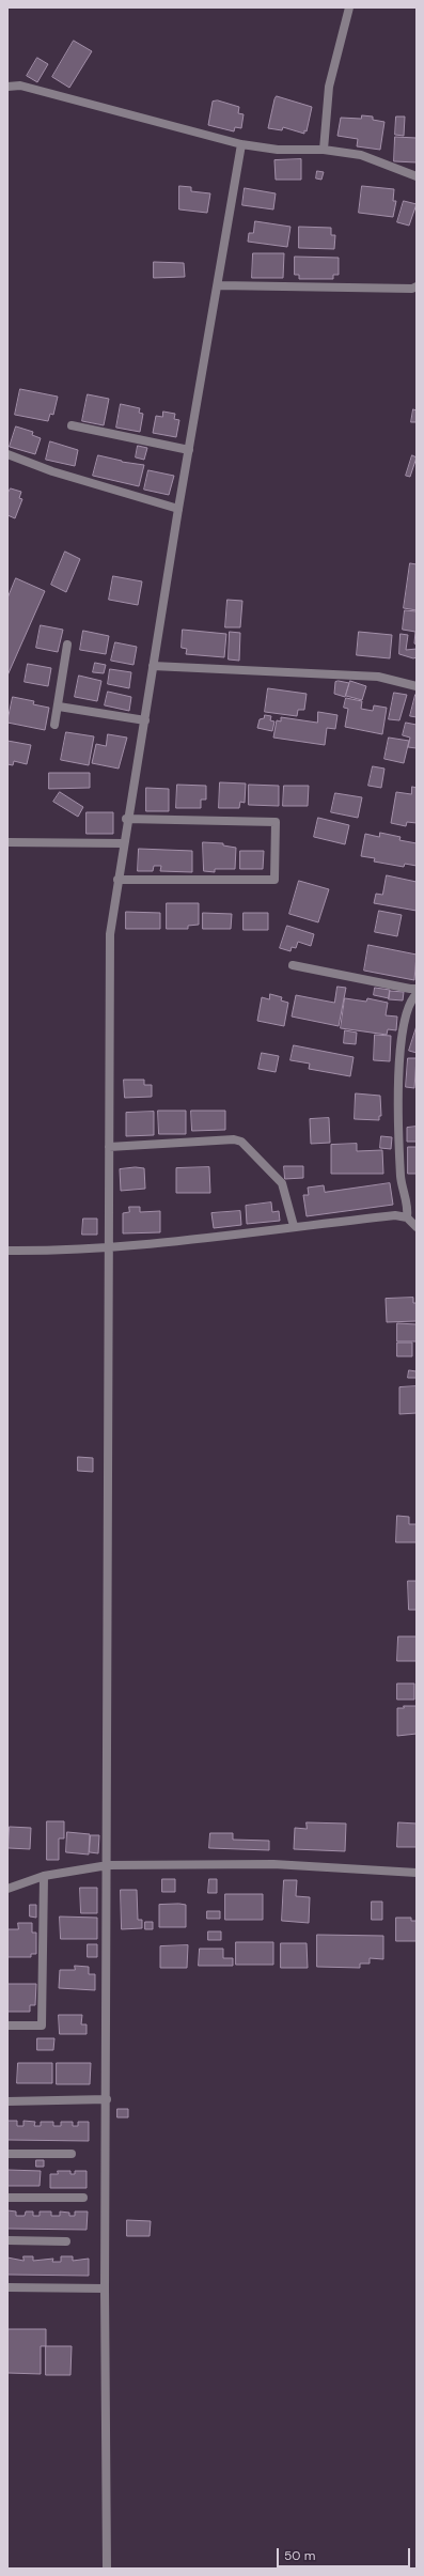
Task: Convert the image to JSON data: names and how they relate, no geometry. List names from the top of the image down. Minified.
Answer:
{"scale_bar":"50 m"}
